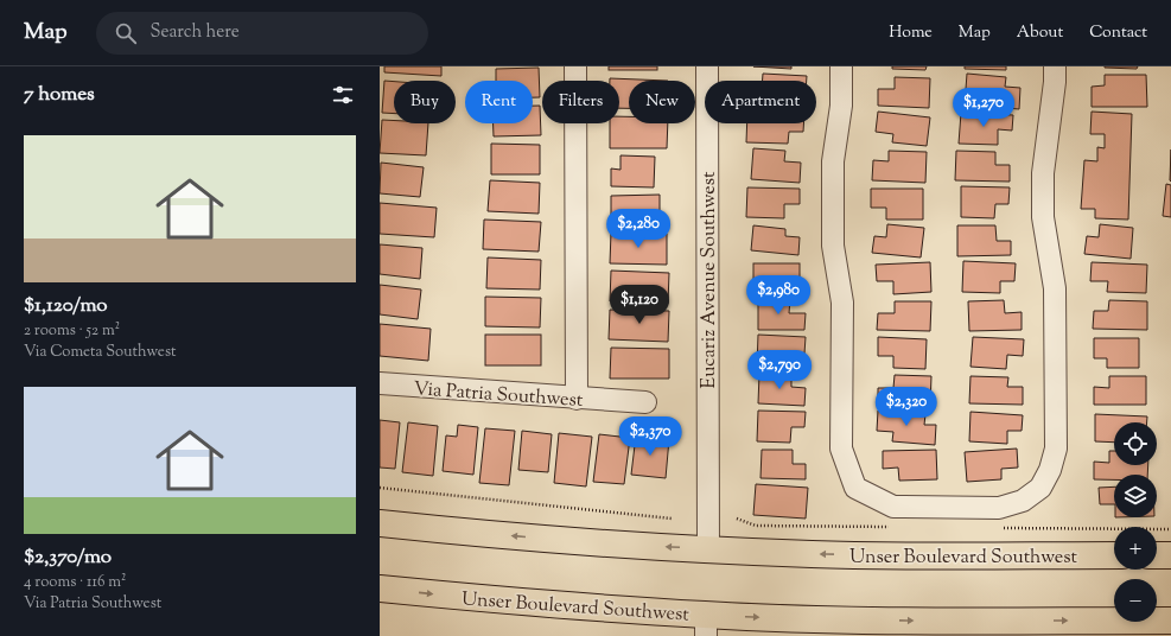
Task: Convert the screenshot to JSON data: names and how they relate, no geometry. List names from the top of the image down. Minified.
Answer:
{"streets":{"main road":["Unser Boulevard Southwest"],"street":["Eucariz Avenue Southwest","Via Patria Southwest"]},"crossings":[["Eucariz Avenue Southwest","Unser Boulevard Southwest"]],"page":{"header":"Map","search":"Search here","nav":["Home","Map","About","Contact"],"heading":"7 homes","chip":["Buy","Rent","Filters","New","Apartment"],"price":["$1,270","$2,280","$2,980","$1,120","$2,790","$2,320","$2,370"],"list":[{"name":"$1,120/mo","note":"2 rooms · 52 m² · Via Cometa Southwest"},{"name":"$2,370/mo","note":"4 rooms · 116 m² · Via Patria Southwest"}],"map_buttons":["+","−"]}}
